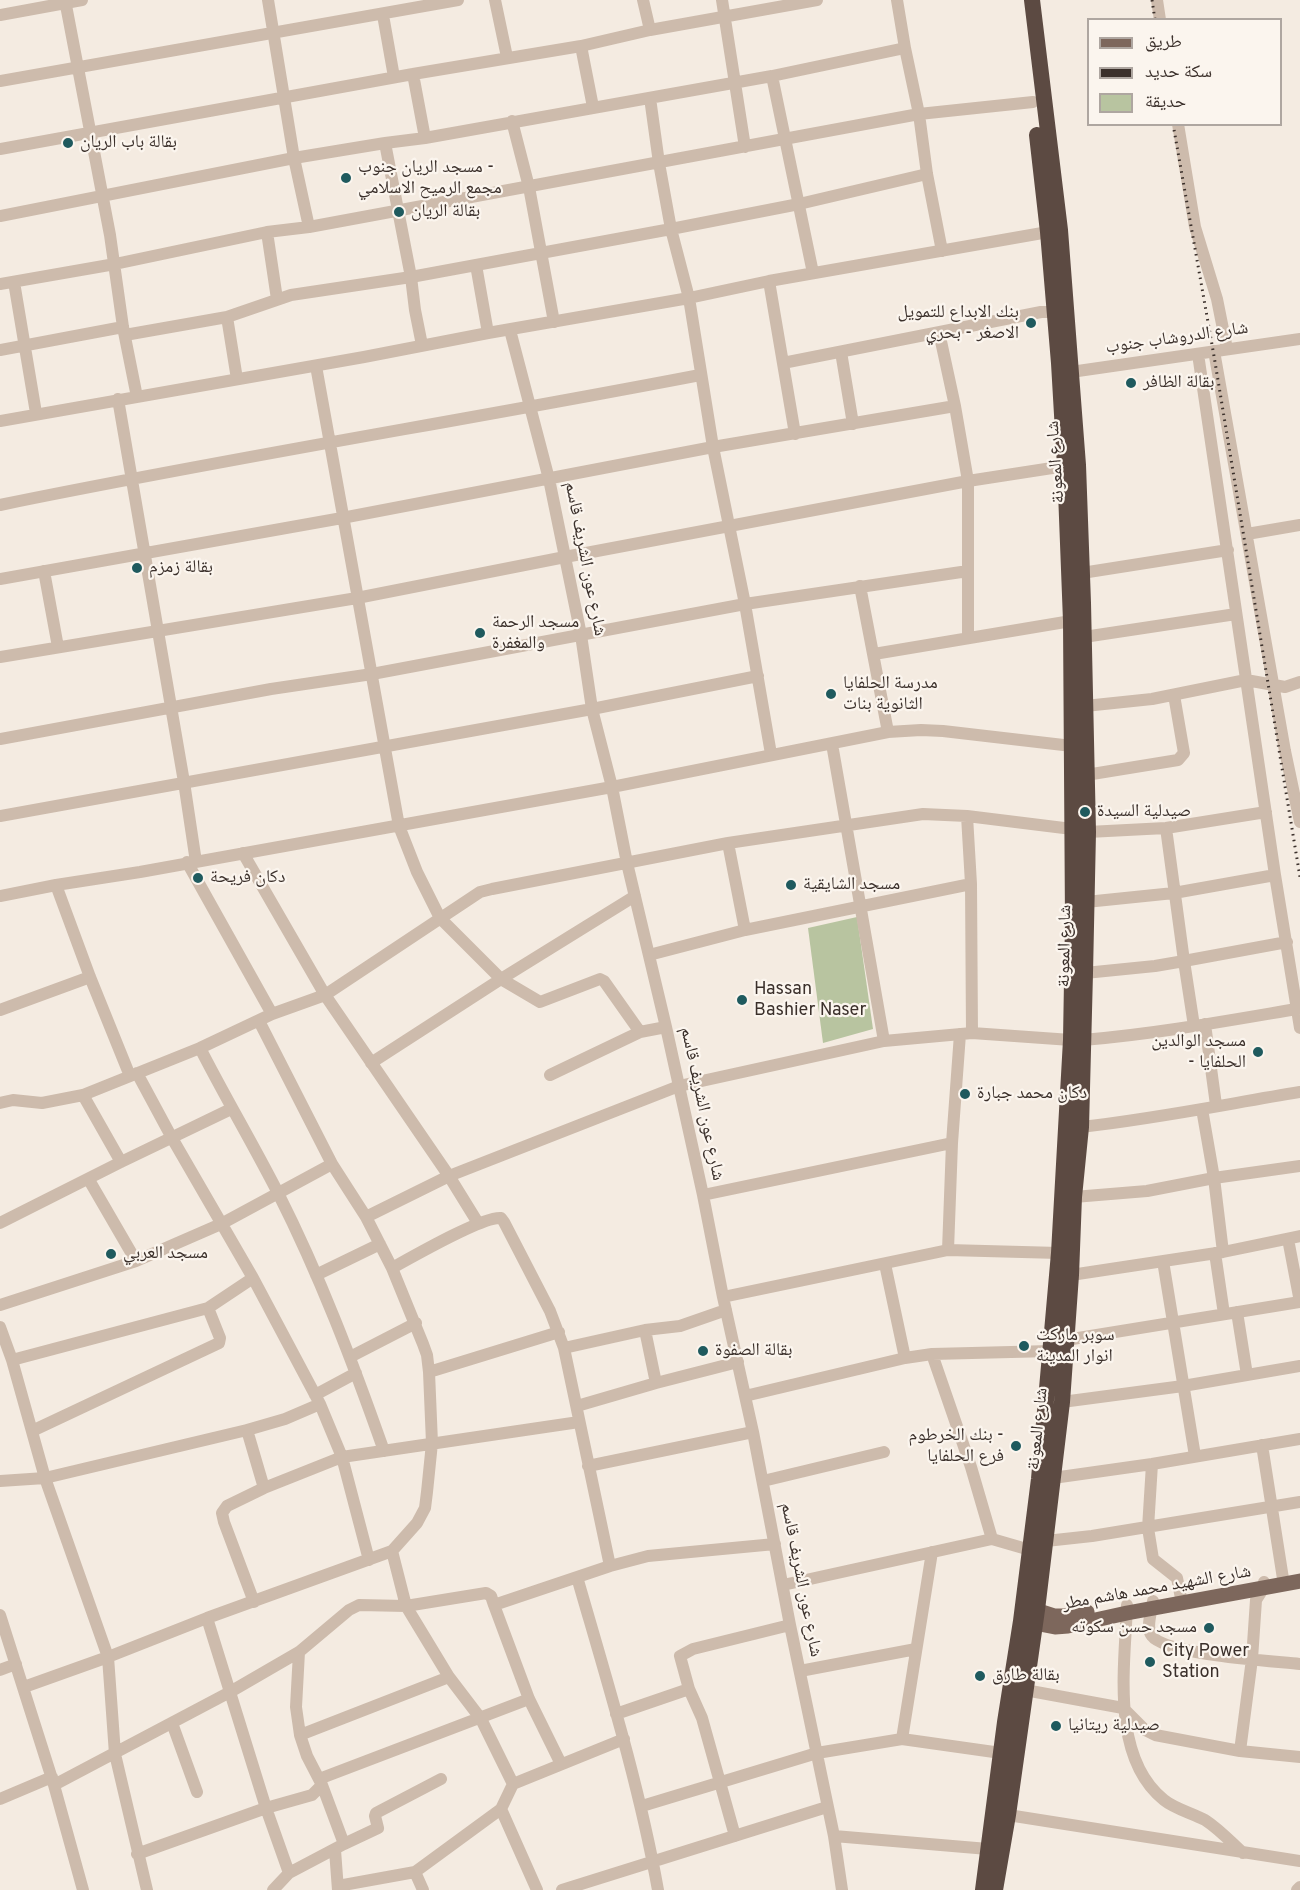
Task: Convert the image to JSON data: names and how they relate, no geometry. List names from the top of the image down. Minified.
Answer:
{"streets":{"highway":["شارع المعونة"],"main road":["شارع الشهيد محمد هاشم مطر"],"street":["شارع الدروشاب جنوب","شارع عون الشريف قاسم"]},"crossings":[["شارع الدروشاب جنوب","شارع المعونة"],["شارع المعونة","شارع الشهيد محمد هاشم مطر"]],"places":["بقالة باب الريان","مسجد الريان جنوب - مجمع الرميح الاسلامي","بقالة الريان","بنك الابداع للتمويل الاصغر - بحري","بقالة الظافر","بقالة زمزم","مسجد الرحمة والمغفرة","مدرسة الحلفايا الثانوية بنات","صيدلية السيدة","دكان فريحة","مسجد الشايقية","Hassan Bashier Naser","مسجد الوالدين - الحلفايا","دكان محمد جبارة","مسجد العربي","سوبر ماركت انوار المدينة","بقالة الصفوة","بنك الخرطوم - فرع الحلفايا","مسجد حسن سكوته","City Power Station","بقالة طارق","صيدلية ريتانيا"],"legend":["طريق","سكة حديد","حديقة"]}
